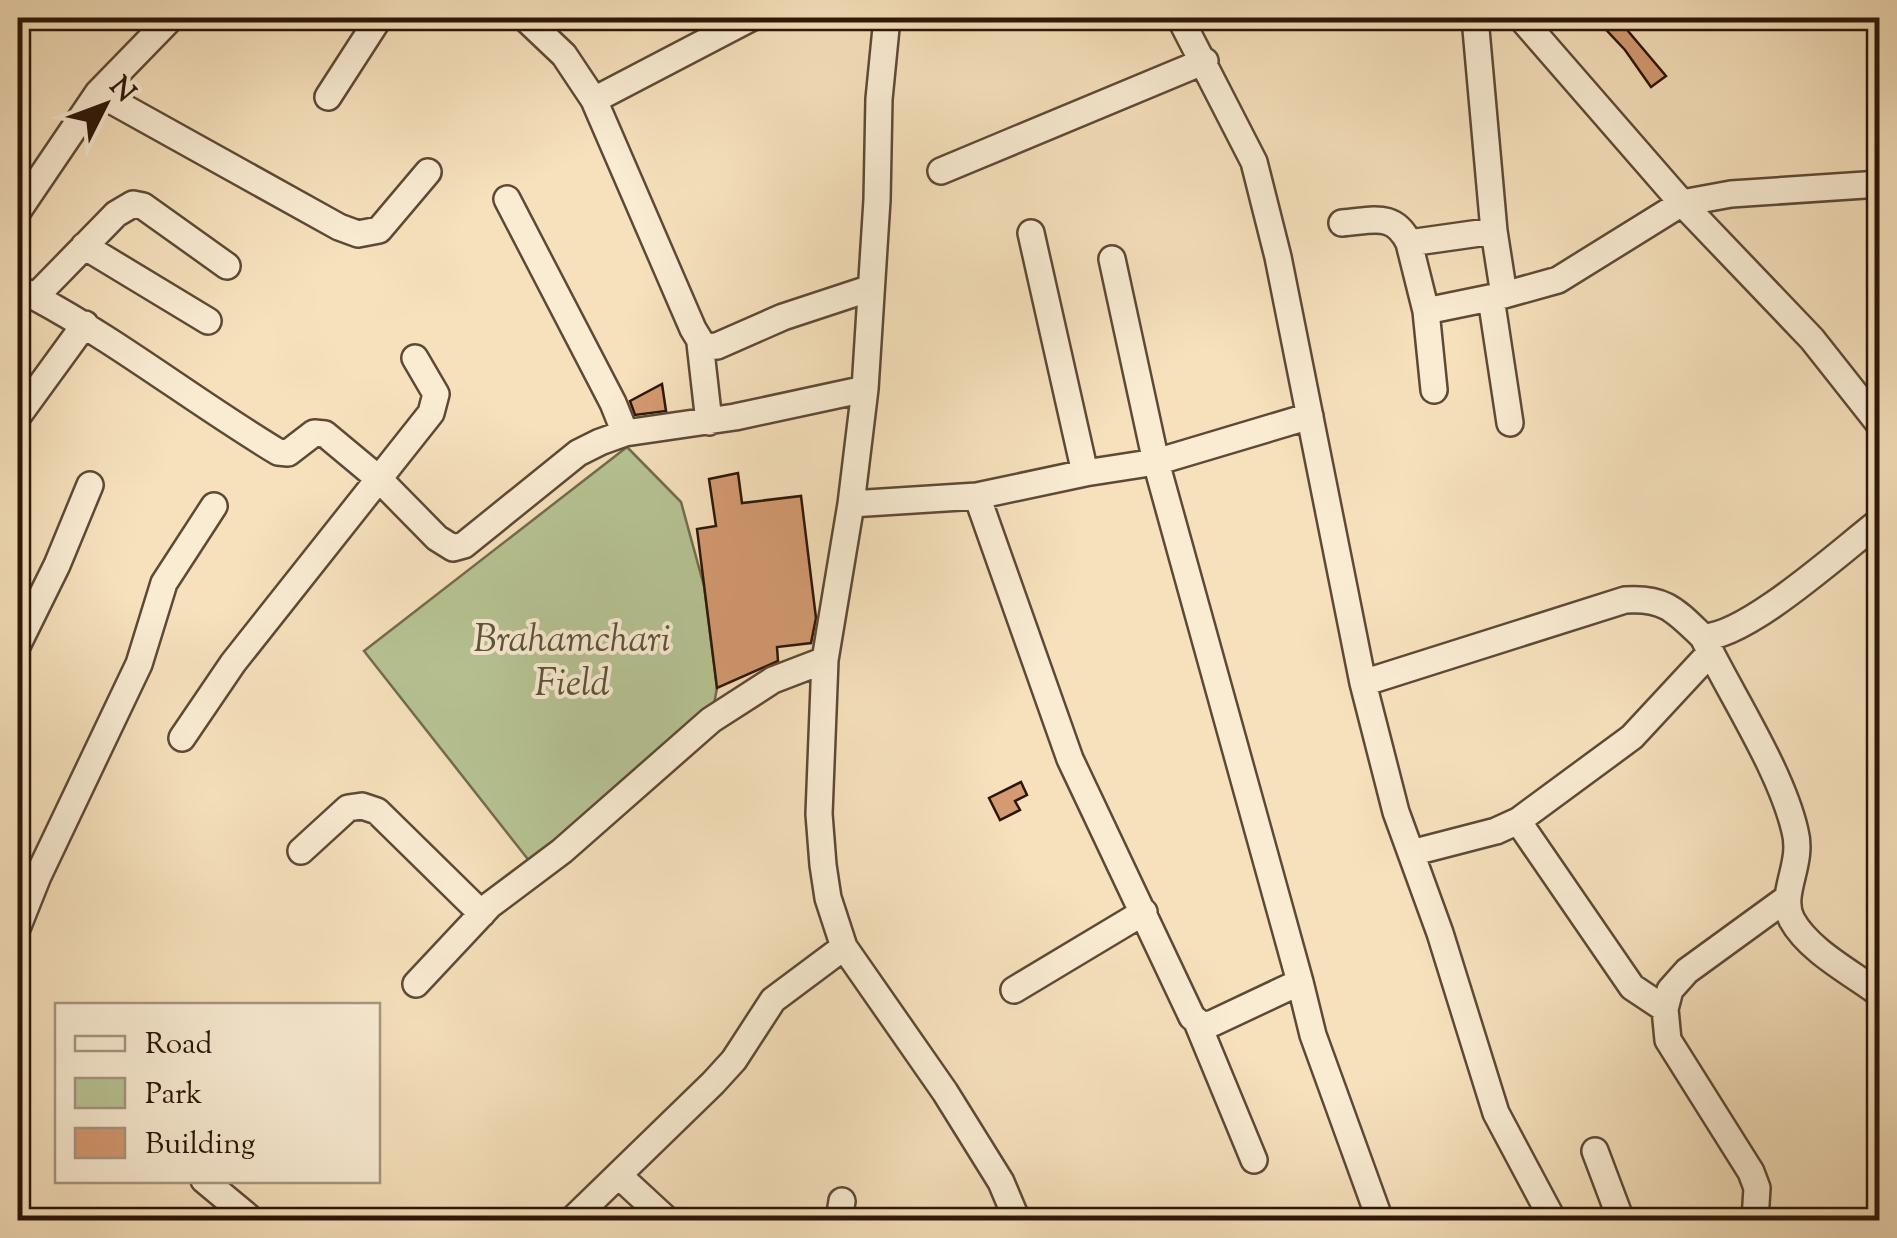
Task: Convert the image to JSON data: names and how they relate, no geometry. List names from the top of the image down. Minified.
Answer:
{"parks":["Brahamchari Field"],"legend":["Road","Park","Building"],"north":"top right"}
